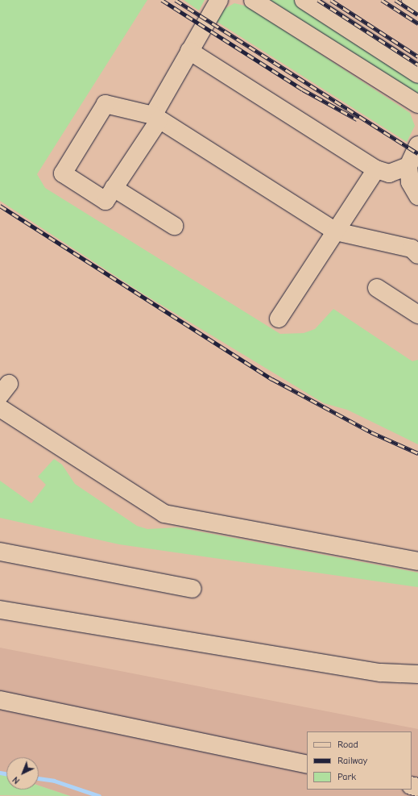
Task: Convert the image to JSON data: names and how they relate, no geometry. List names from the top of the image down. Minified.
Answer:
{"legend":["Road","Railway","Park"],"north":"bottom left"}
